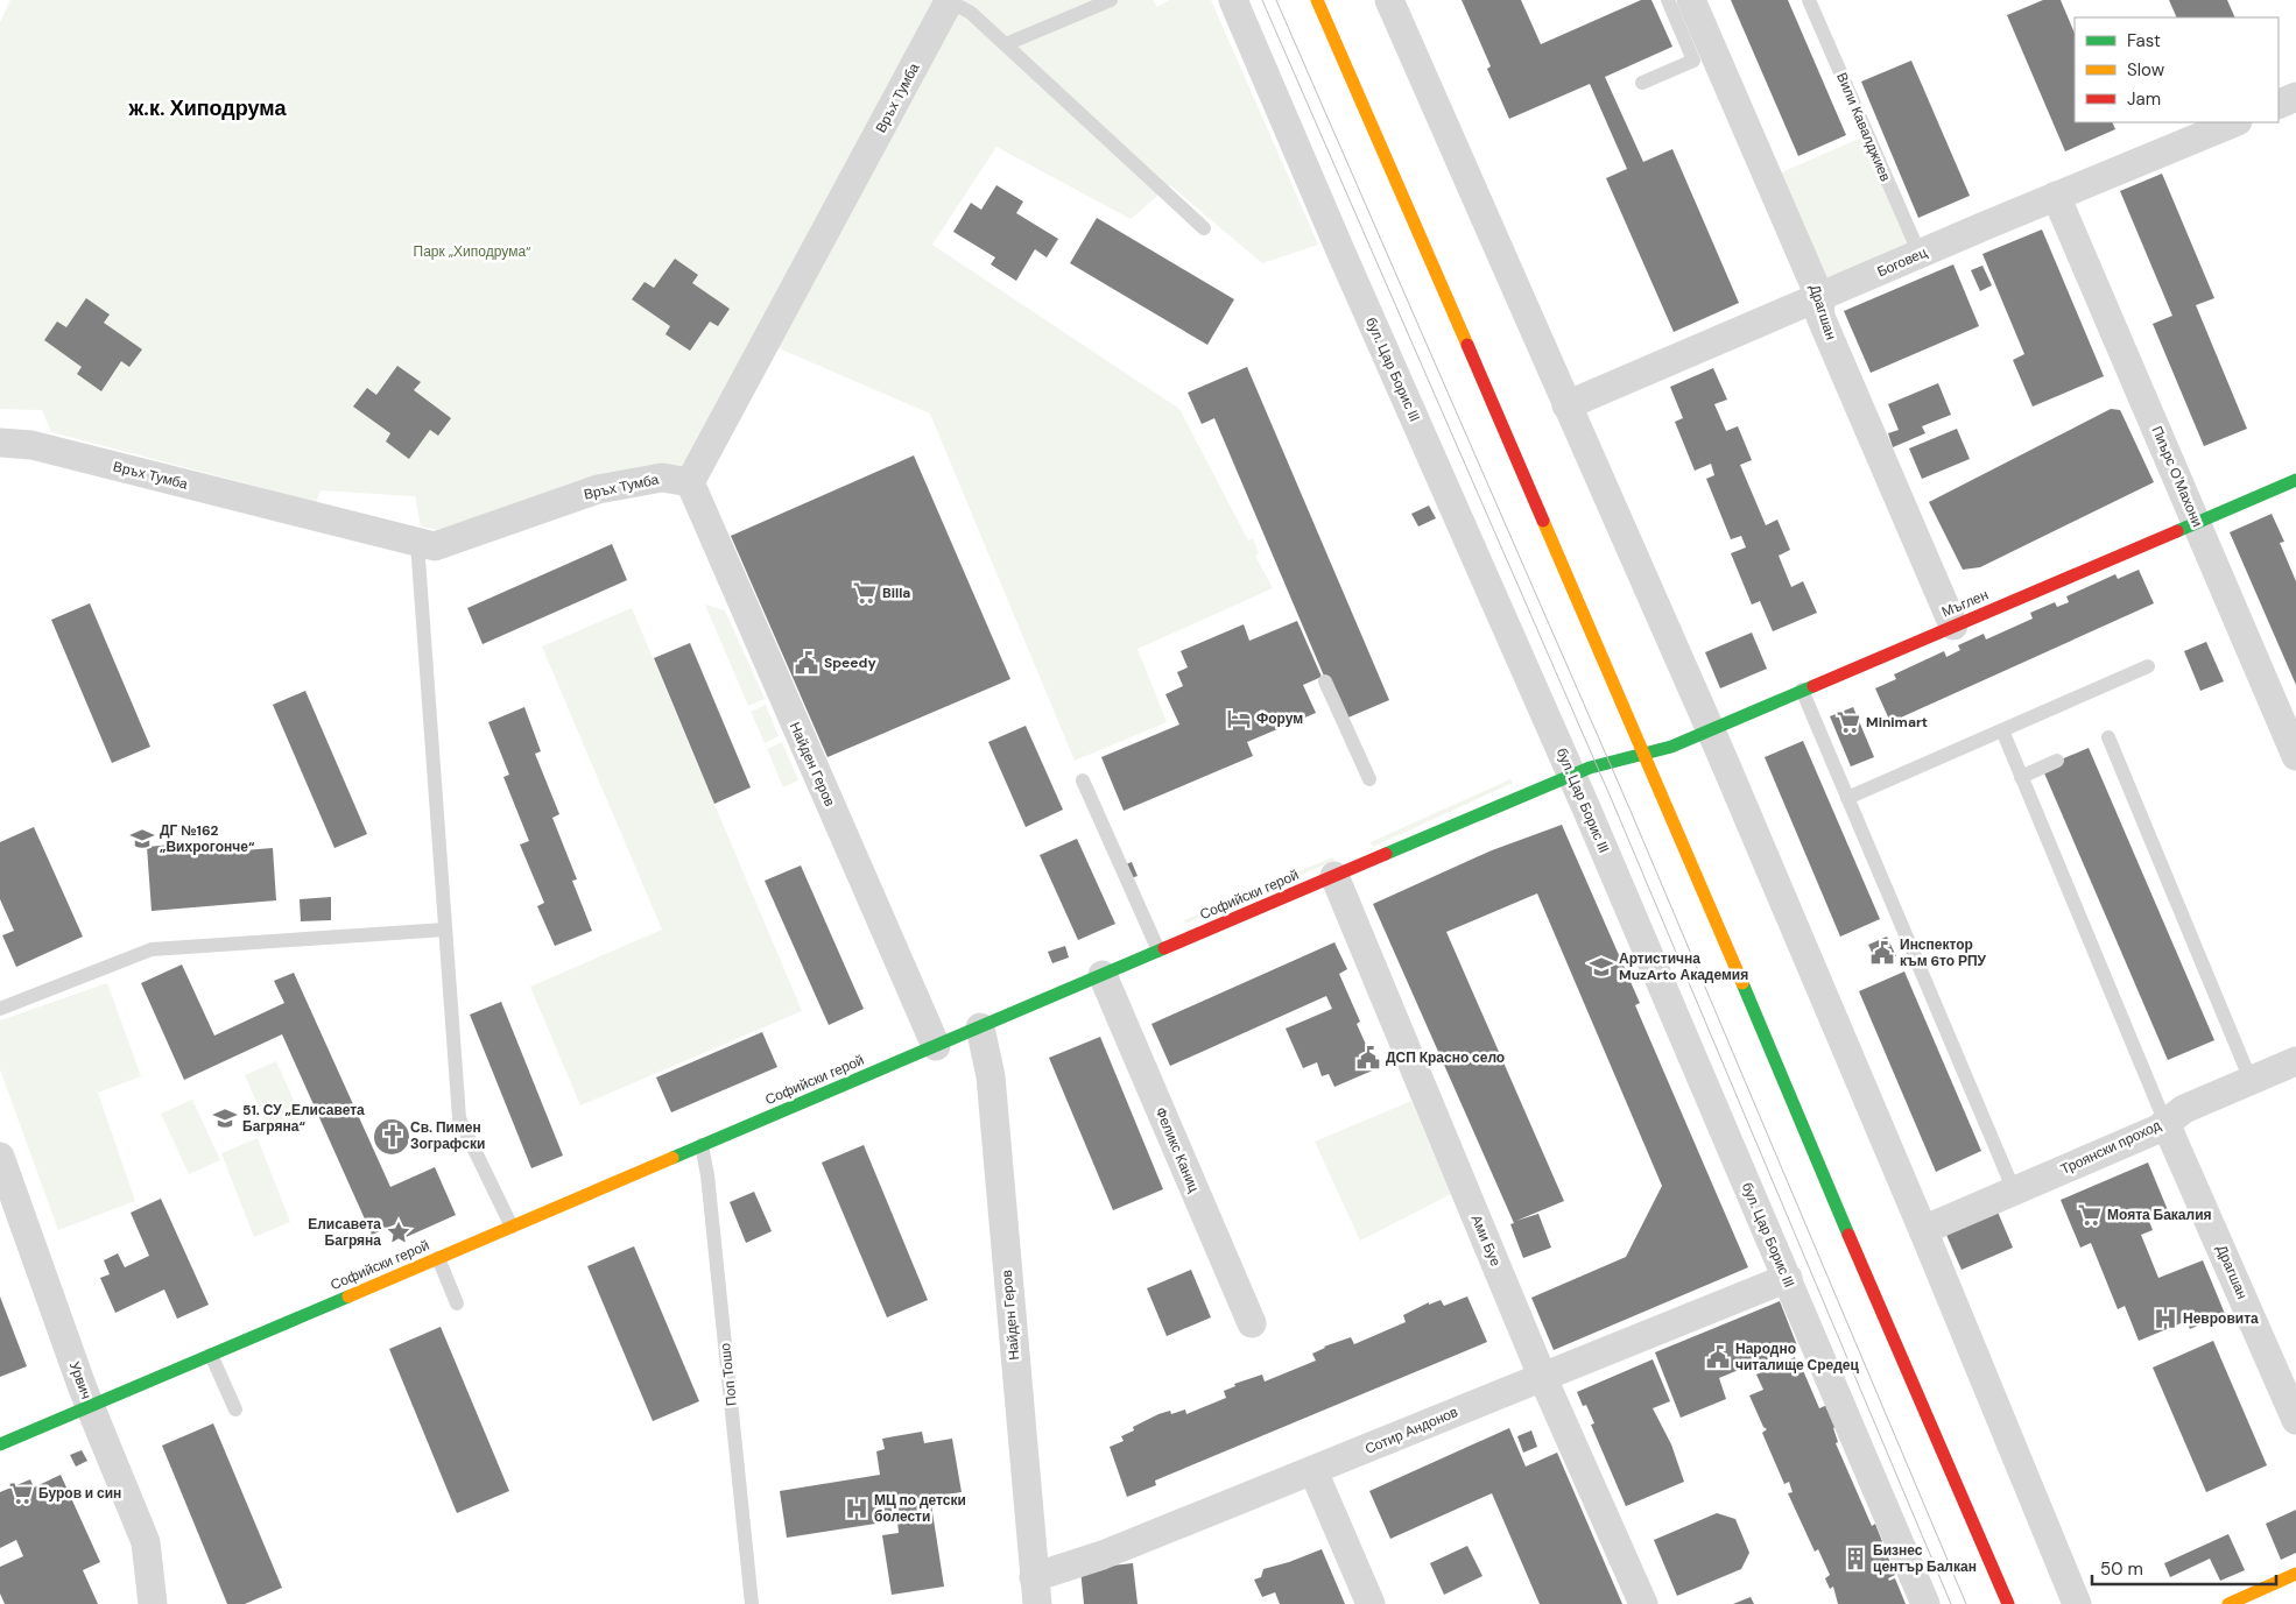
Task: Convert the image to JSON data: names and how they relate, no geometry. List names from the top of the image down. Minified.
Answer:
{"streets":{"street":["Връх Тумба","Боговец","Драгшан","бул. Цар Борис III","Пиърс О'Махони","Мъглен","Найден Геров","Софийски герой","Троянски проход","Феликс Каниц","Ами Буе","Урвич","Сотир Андонов"],"lane":["Вили Кавалджиев","Поп Тошо"]},"crossings":[["Връх Тумба","Найден Геров"],["Вили Кавалджиев","Боговец"],["Боговец","Драгшан"],["Боговец","Пиърс О'Махони"],["Драгшан","Мъглен"],["Драгшан","Троянски проход"],["бул. Цар Борис III","Софийски герой"],["бул. Цар Борис III","Сотир Андонов"],["Пиърс О'Махони","Мъглен"],["Мъглен","Софийски герой"],["Найден Геров","Софийски герой"],["Найден Геров","Сотир Андонов"],["Софийски герой","Феликс Каниц"],["Софийски герой","Ами Буе"],["Софийски герой","Поп Тошо"],["Софийски герой","Урвич"],["Ами Буе","Сотир Андонов"]],"districts":["ж.к. Хиподрума"],"parks":["Парк „Хиподрума“"],"places":{"supermarket":["Billa","Minimart","Моята Бакалия","Буров и син"],"public building":["Speedy","Инспектор към 6то РПУ","ДСП Красно село","Народно читалище Средец"],"hotel":["Форум"],"school or university":["ДГ №162 „Вихрогонче“","Артистична MuzArto Академия","51. СУ „Елисавета Багряна“"],"church":["Св. Пимен Зографски"],"place":["Елисавета Багряна"],"hospital":["Невровита","МЦ по детски болести"],"building":["Бизнес център Балкан"]},"legend":["Fast","Slow","Jam"],"scale_bar":"50 m"}
